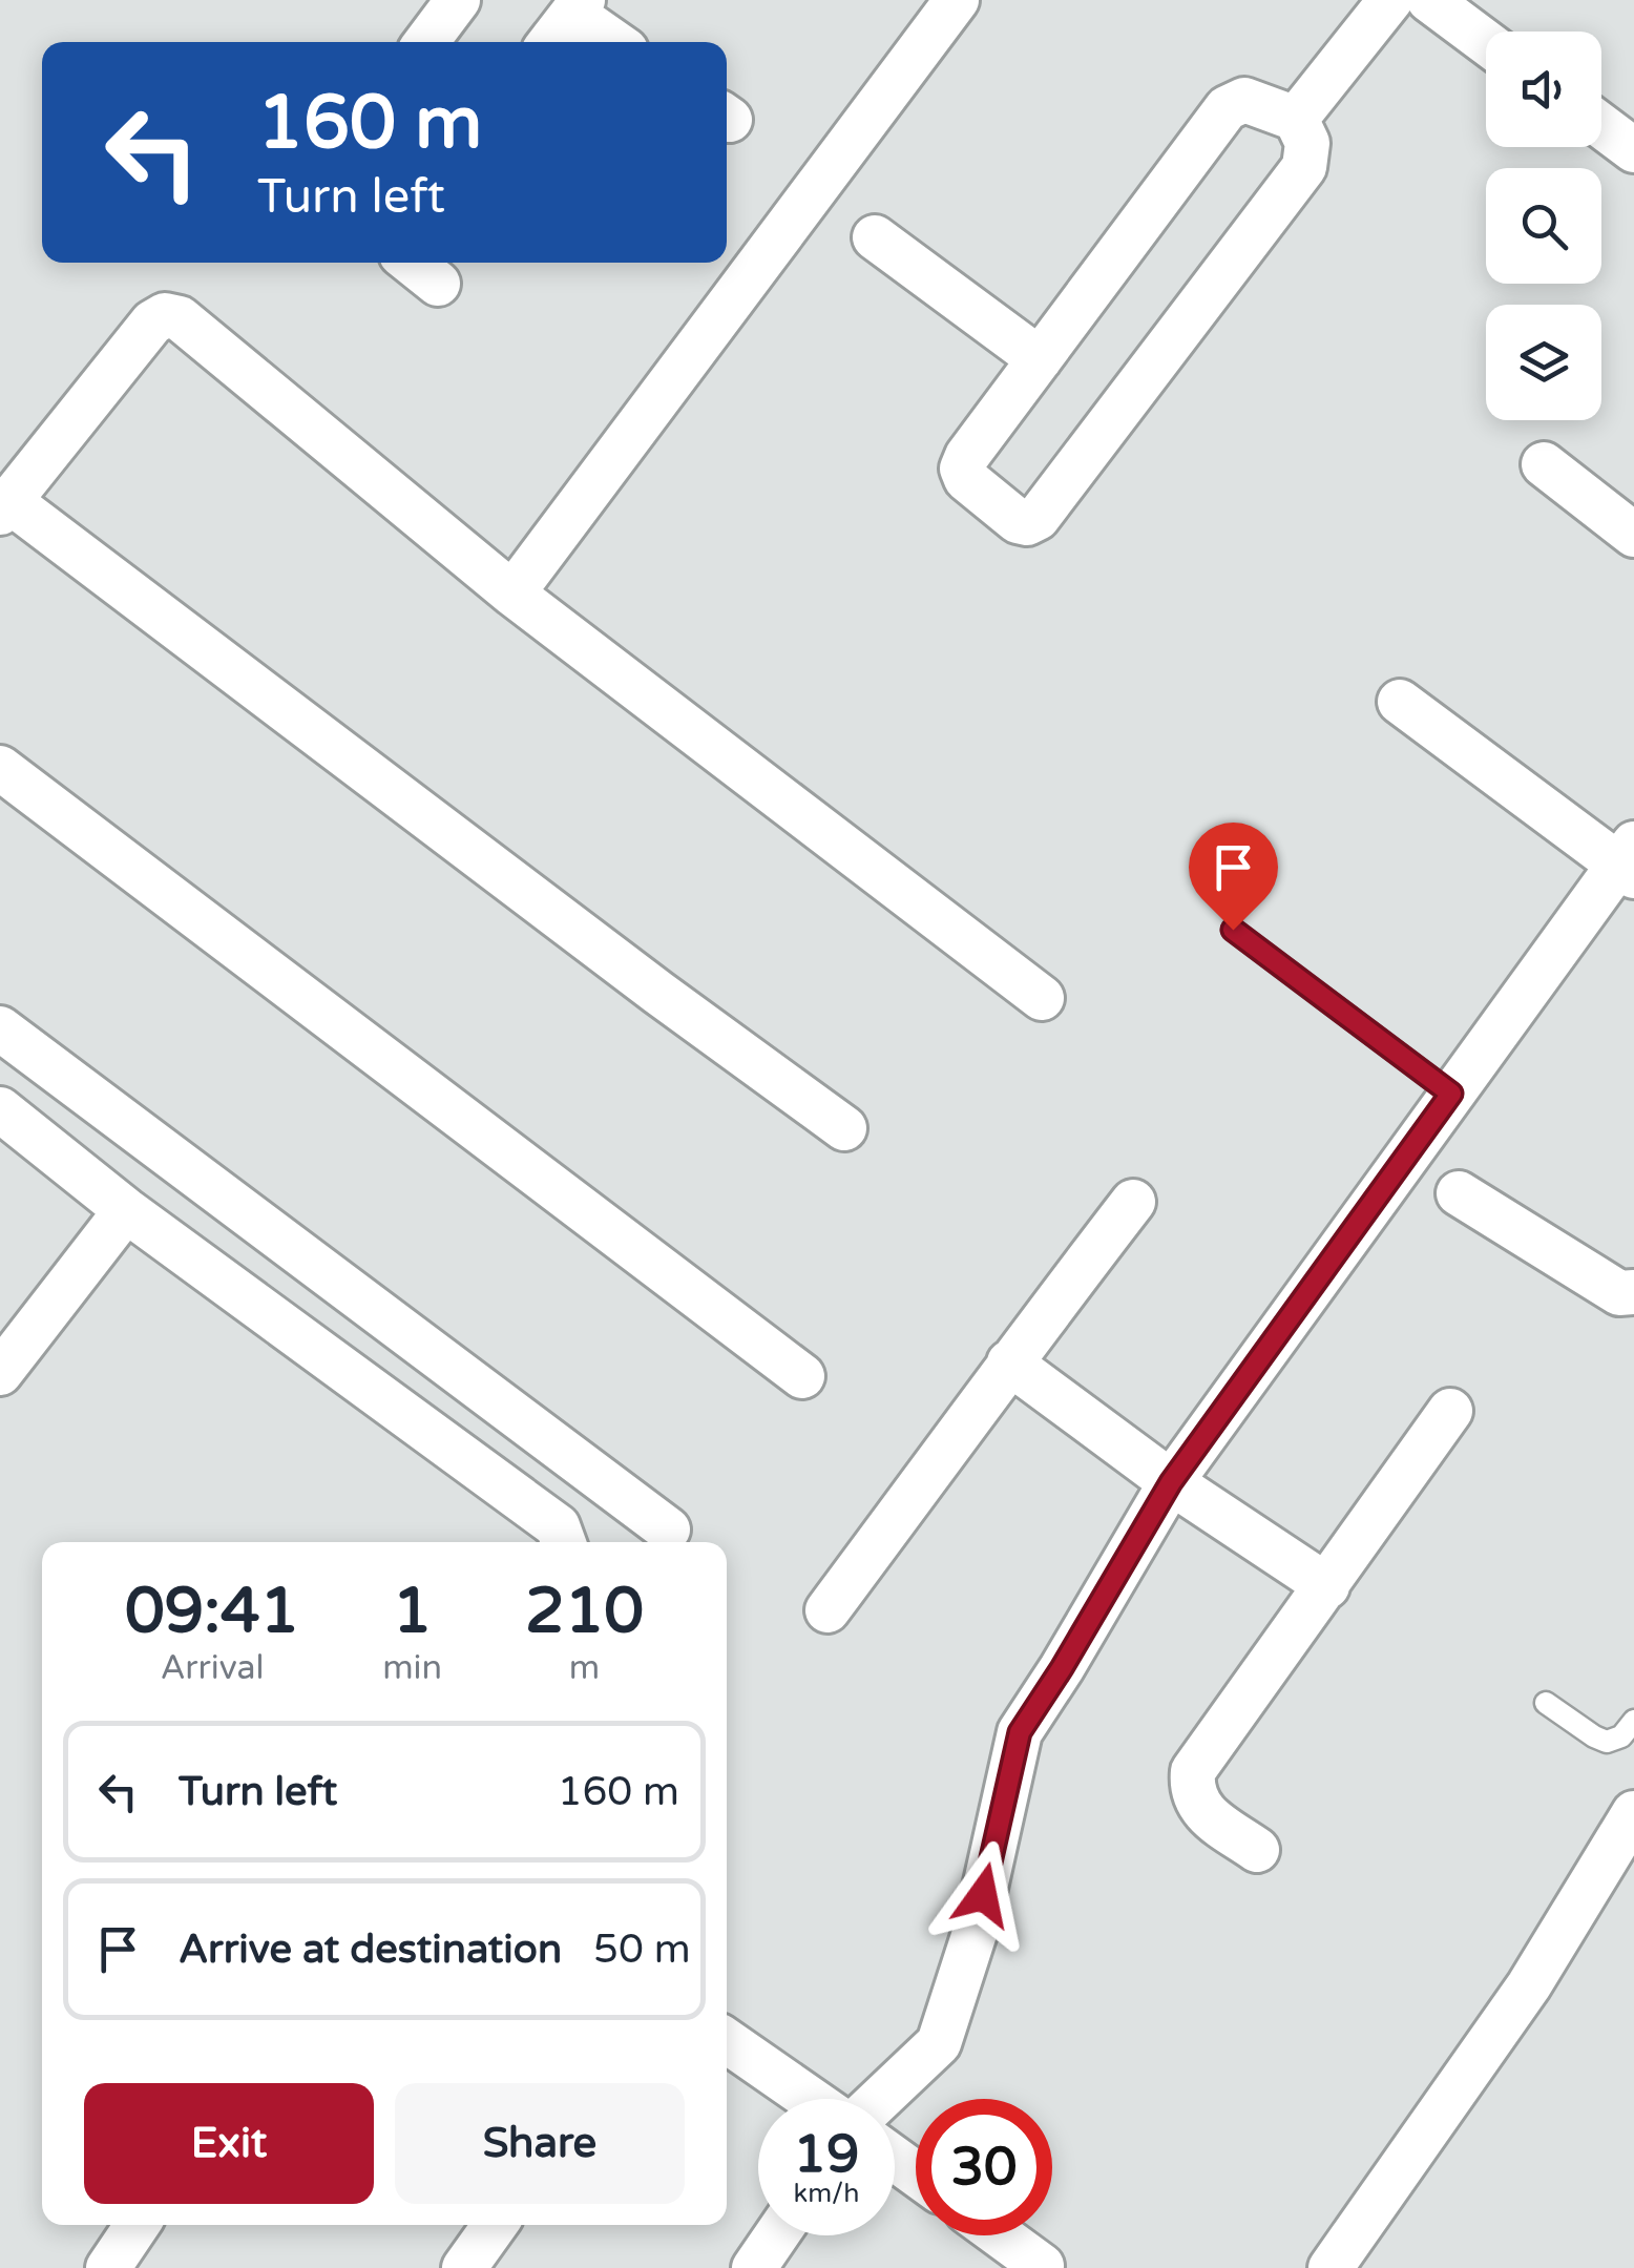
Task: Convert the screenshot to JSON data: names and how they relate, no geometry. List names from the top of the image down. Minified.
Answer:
{"page":{"turn":["160 m","Turn left"],"eta":["09:41","Arrival","1","min","210","m"],"list":[{"name":"Turn left","value":"160 m"},{"name":"Arrive at destination","value":"50 m"}],"buttons":["Exit","Share"],"speed":"19 km/h","limit":"30"}}
